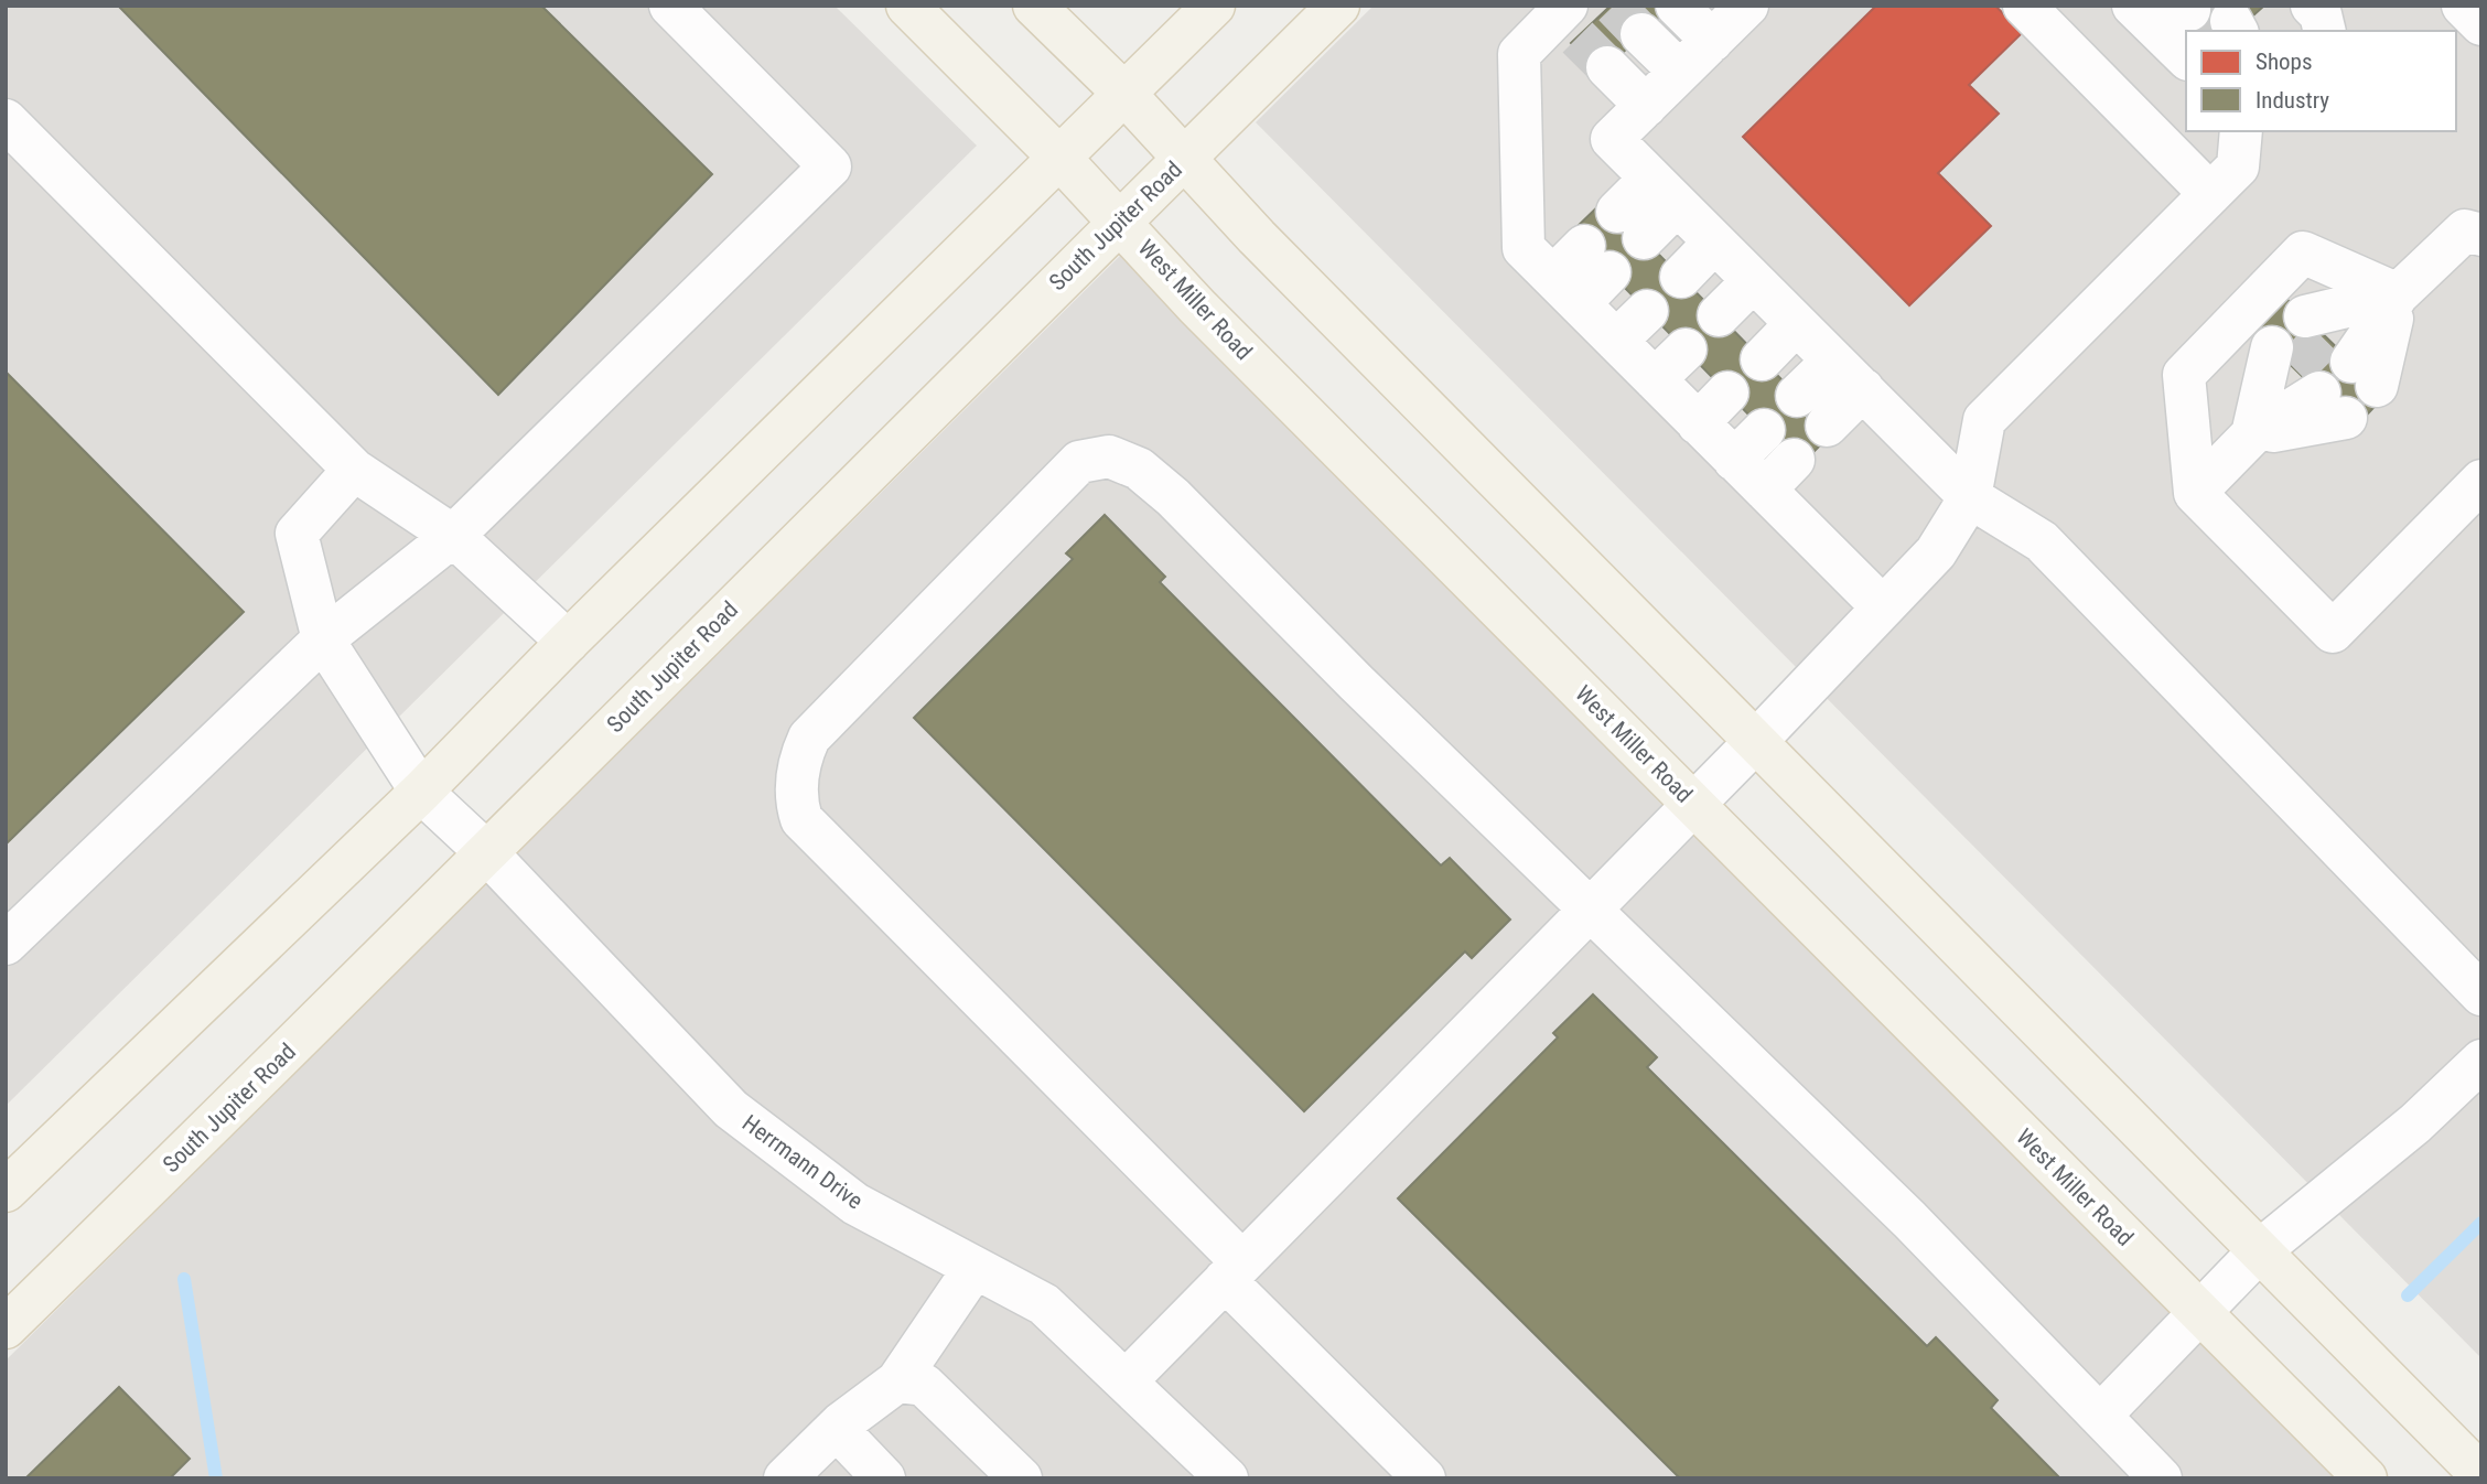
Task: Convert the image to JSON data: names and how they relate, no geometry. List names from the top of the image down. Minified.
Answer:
{"streets":{"main road":["South Jupiter Road","West Miller Road"],"street":["Herrmann Drive"]},"crossings":[["South Jupiter Road","West Miller Road"],["South Jupiter Road","Herrmann Drive"]],"legend":["Shops","Industry"]}
